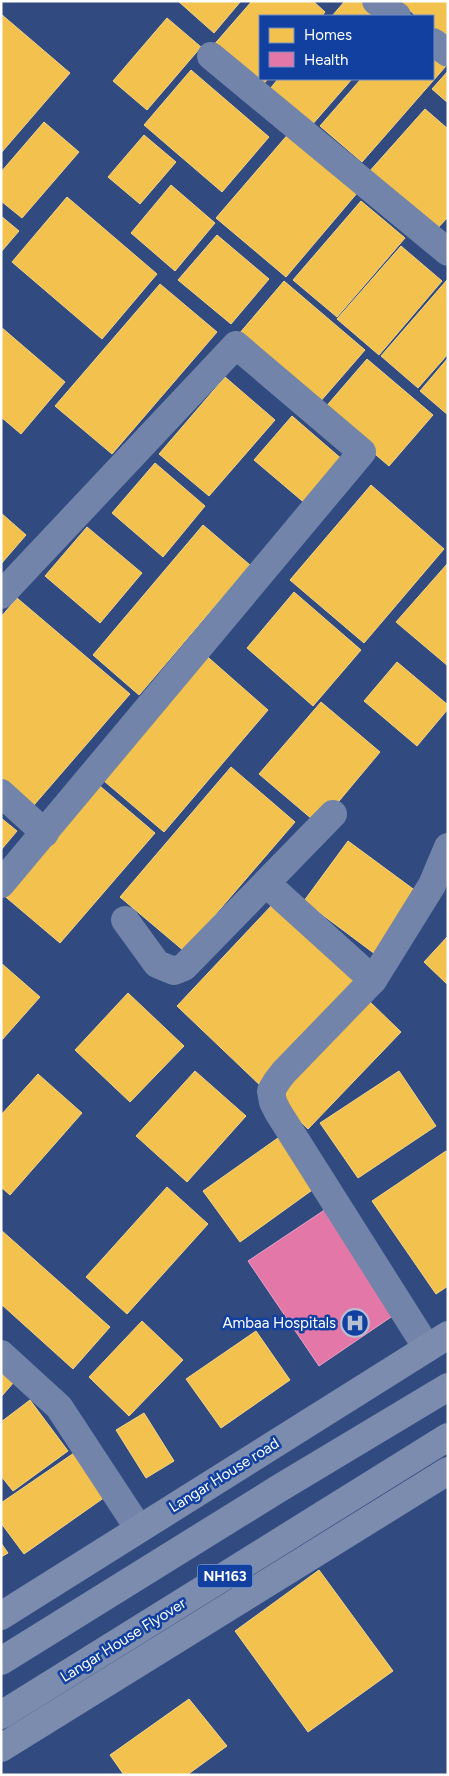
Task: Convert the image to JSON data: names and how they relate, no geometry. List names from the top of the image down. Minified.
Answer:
{"streets":{"main road":["Langar House road","NH163","Langar House Flyover"]},"places":{"hospital":["Ambaa Hospitals"]},"legend":["Homes","Health"]}
